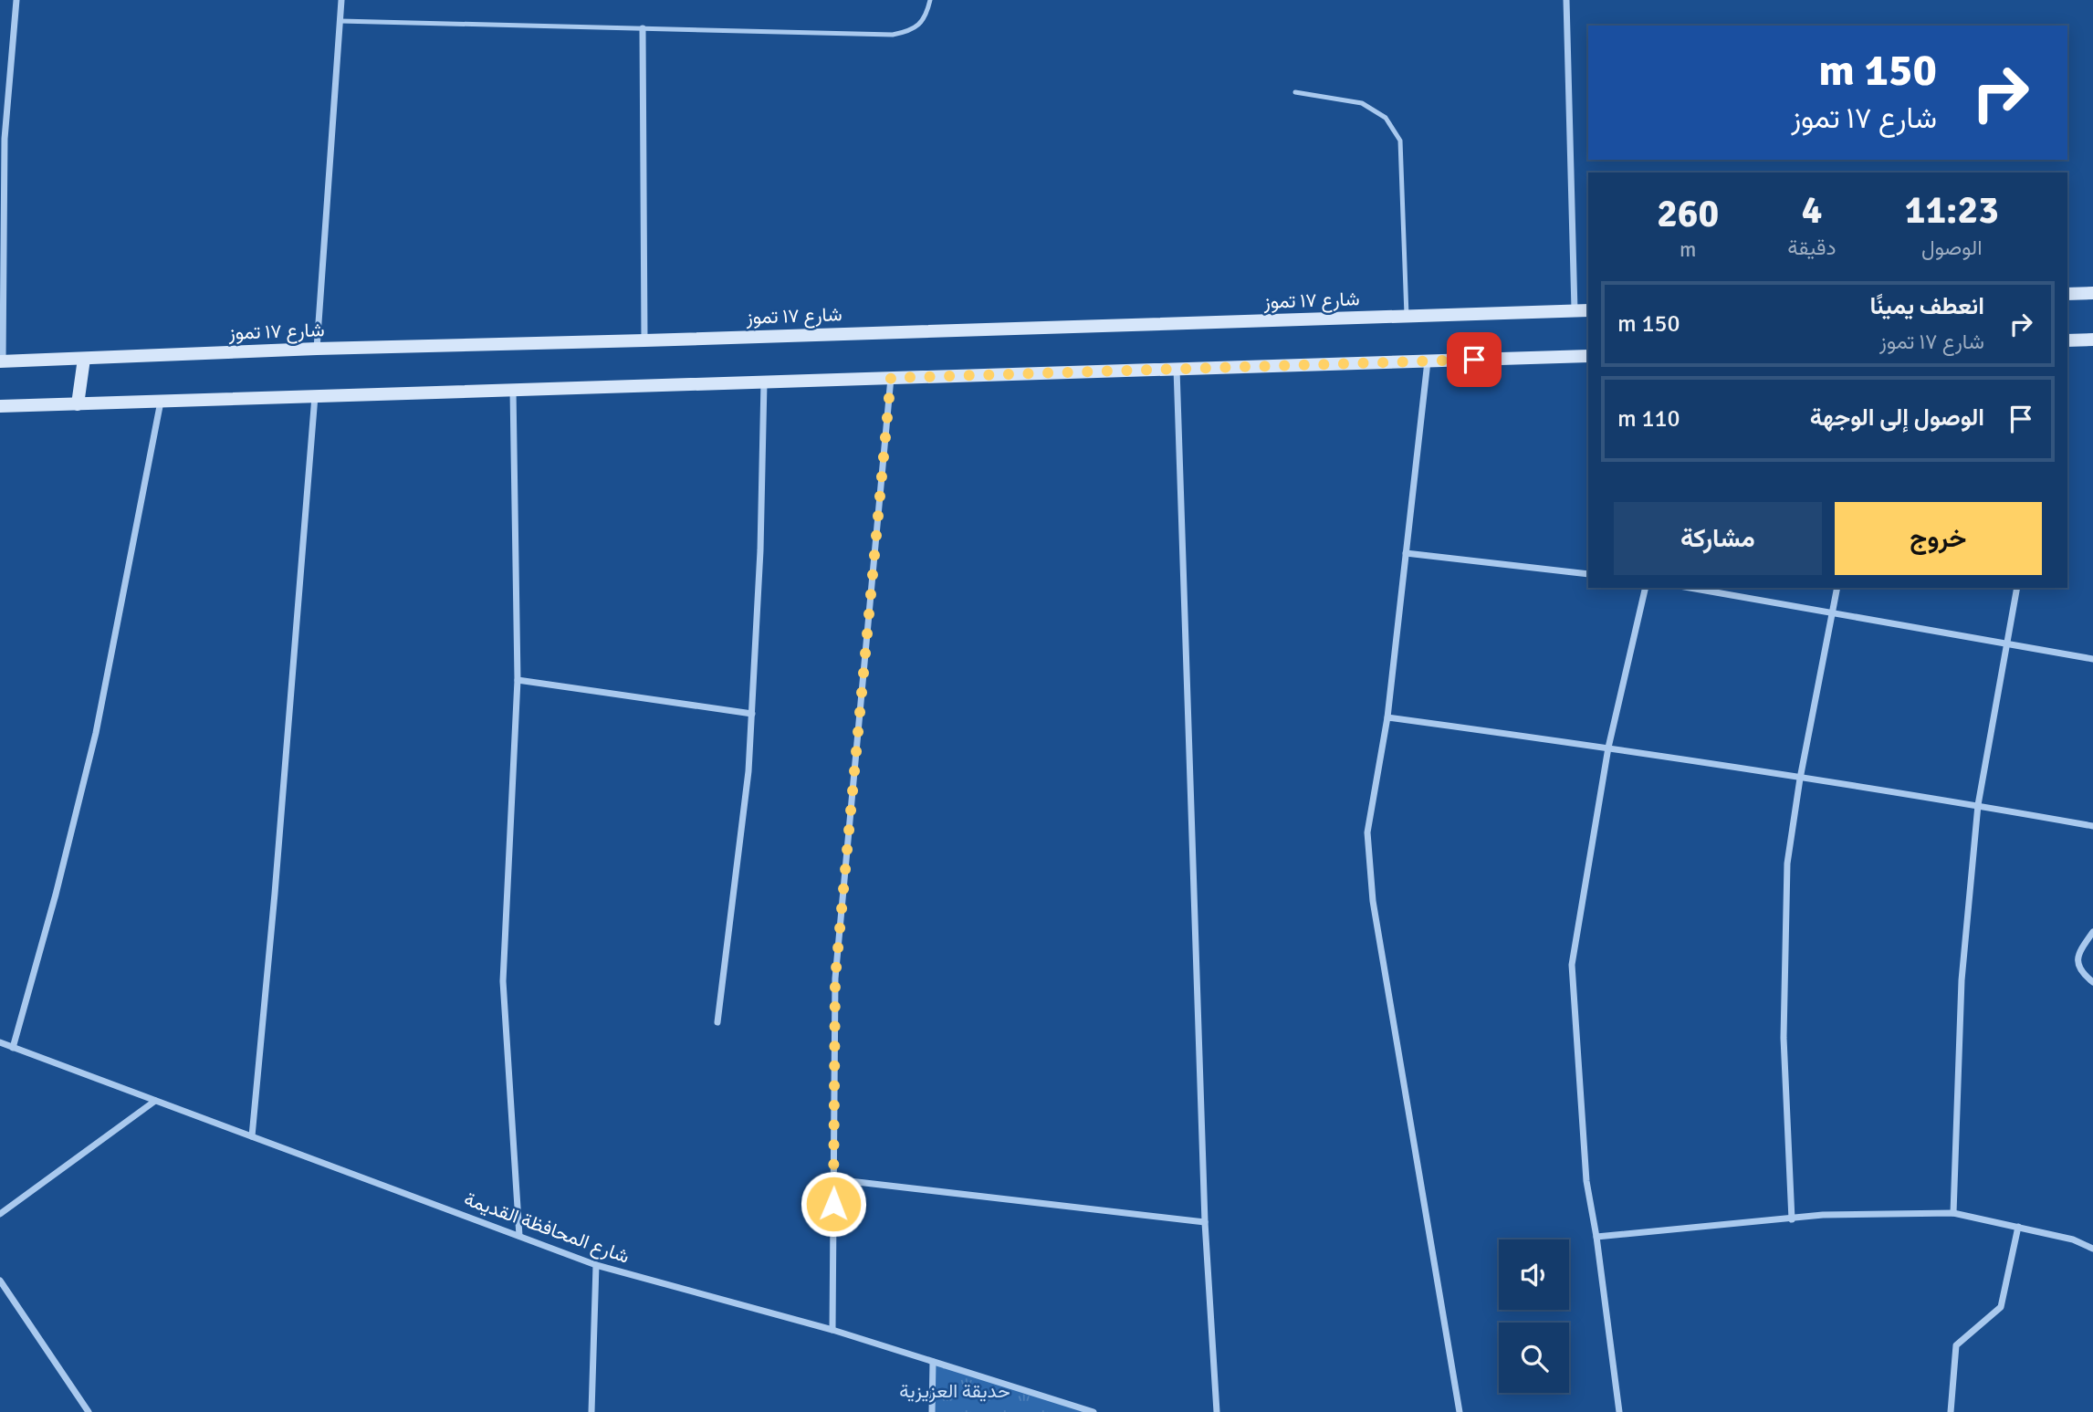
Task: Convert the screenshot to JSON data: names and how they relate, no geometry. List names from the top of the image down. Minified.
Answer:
{"streets":{"main road":["شارع ١٧ تموز"],"street":["شارع المحافظة القديمة"]},"parks":["حديقة العزيزية"],"page":{"turn":["150 m","شارع ١٧ تموز"],"eta":["11:23","الوصول","4","دقيقة","260","m"],"list":[{"name":"انعطف يمينًا","note":"شارع ١٧ تموز","value":"150 m"},{"name":"الوصول إلى الوجهة","value":"110 m"}],"buttons":["خروج","مشاركة"]}}
